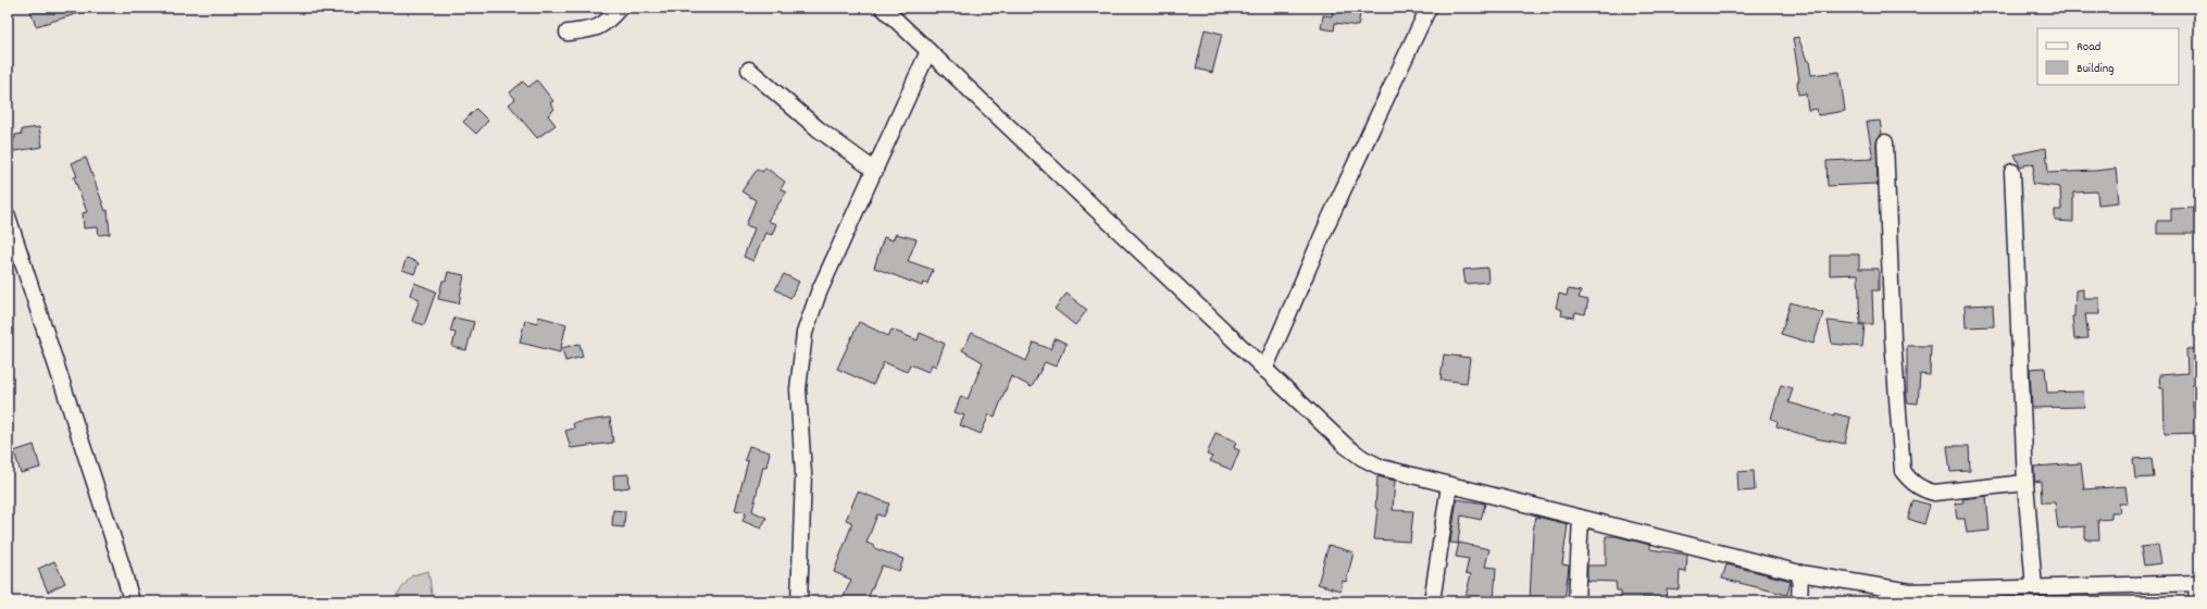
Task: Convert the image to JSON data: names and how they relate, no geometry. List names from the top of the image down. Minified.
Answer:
{"legend":["Road","Building"]}
